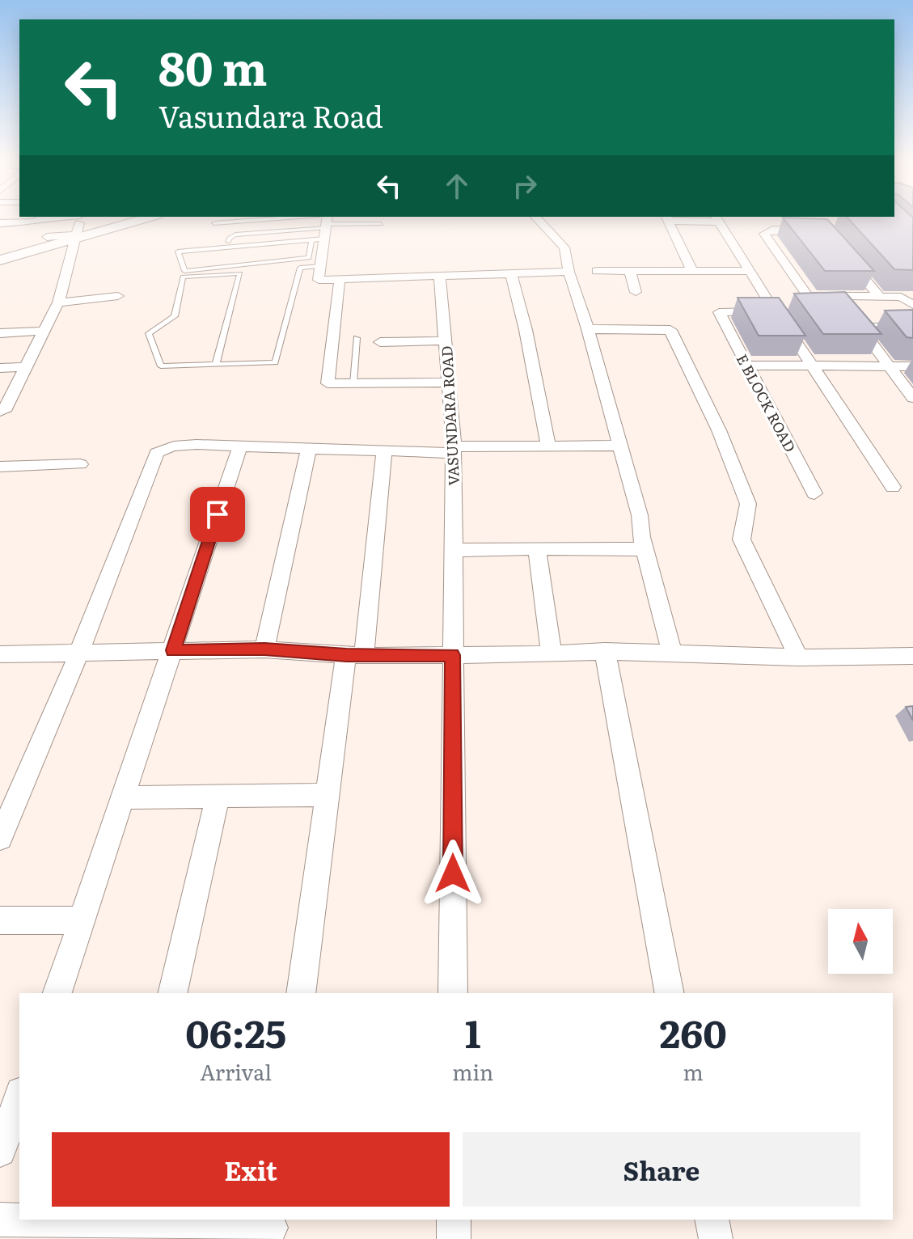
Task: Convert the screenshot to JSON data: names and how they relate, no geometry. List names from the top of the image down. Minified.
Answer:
{"streets":{"street":["E BLOCK ROAD","VASUNDARA ROAD"]},"north":"top","page":{"turn":["80 m","Vasundara Road"],"eta":["06:25","Arrival","1","min","260","m"],"buttons":["Exit","Share"]}}
